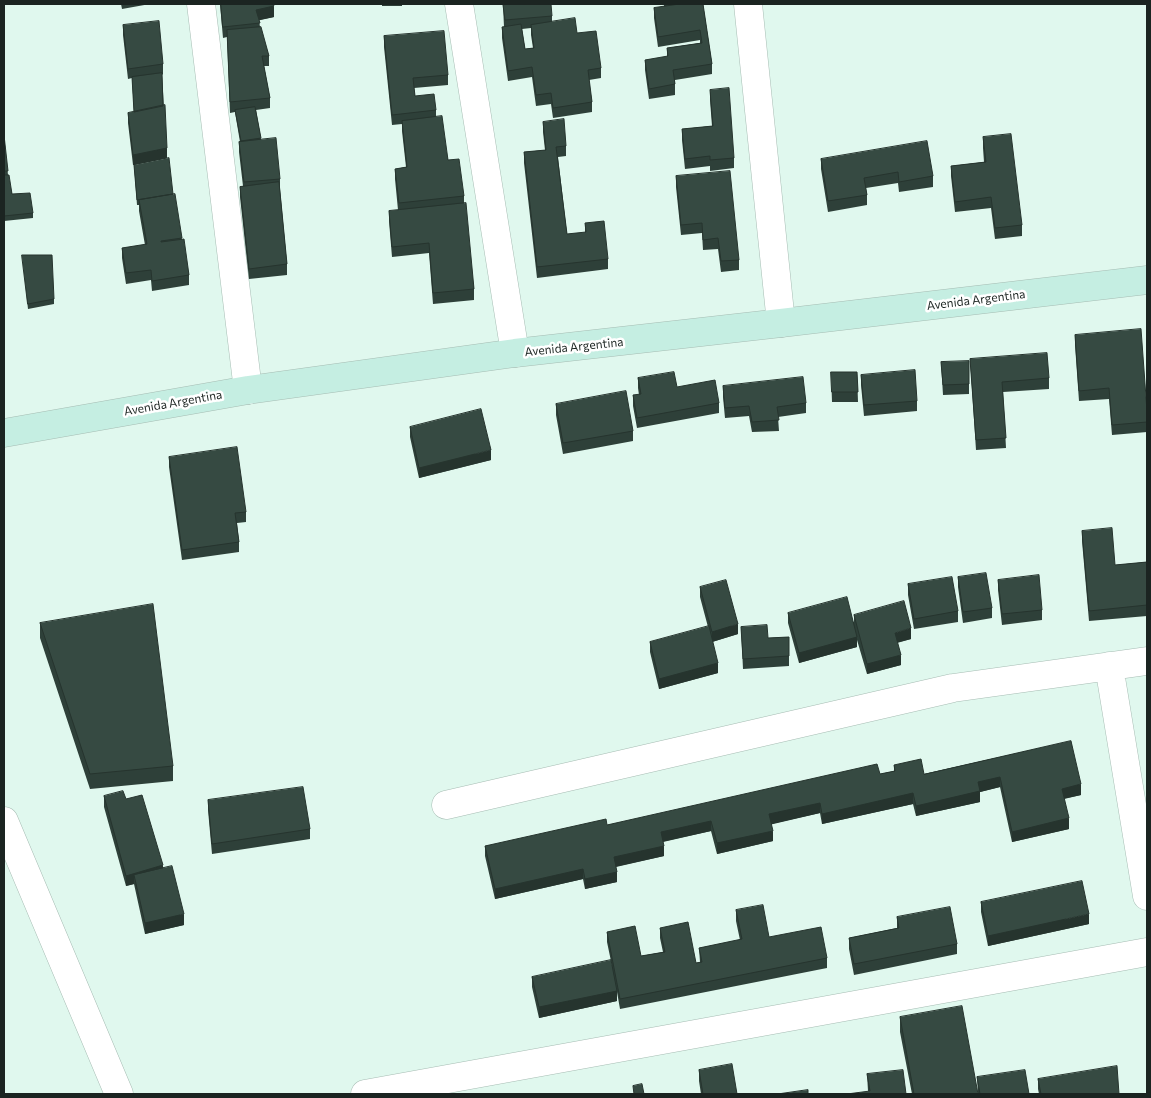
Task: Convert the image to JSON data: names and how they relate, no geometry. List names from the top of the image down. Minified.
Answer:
{"streets":{"street":["Avenida Argentina"]}}
